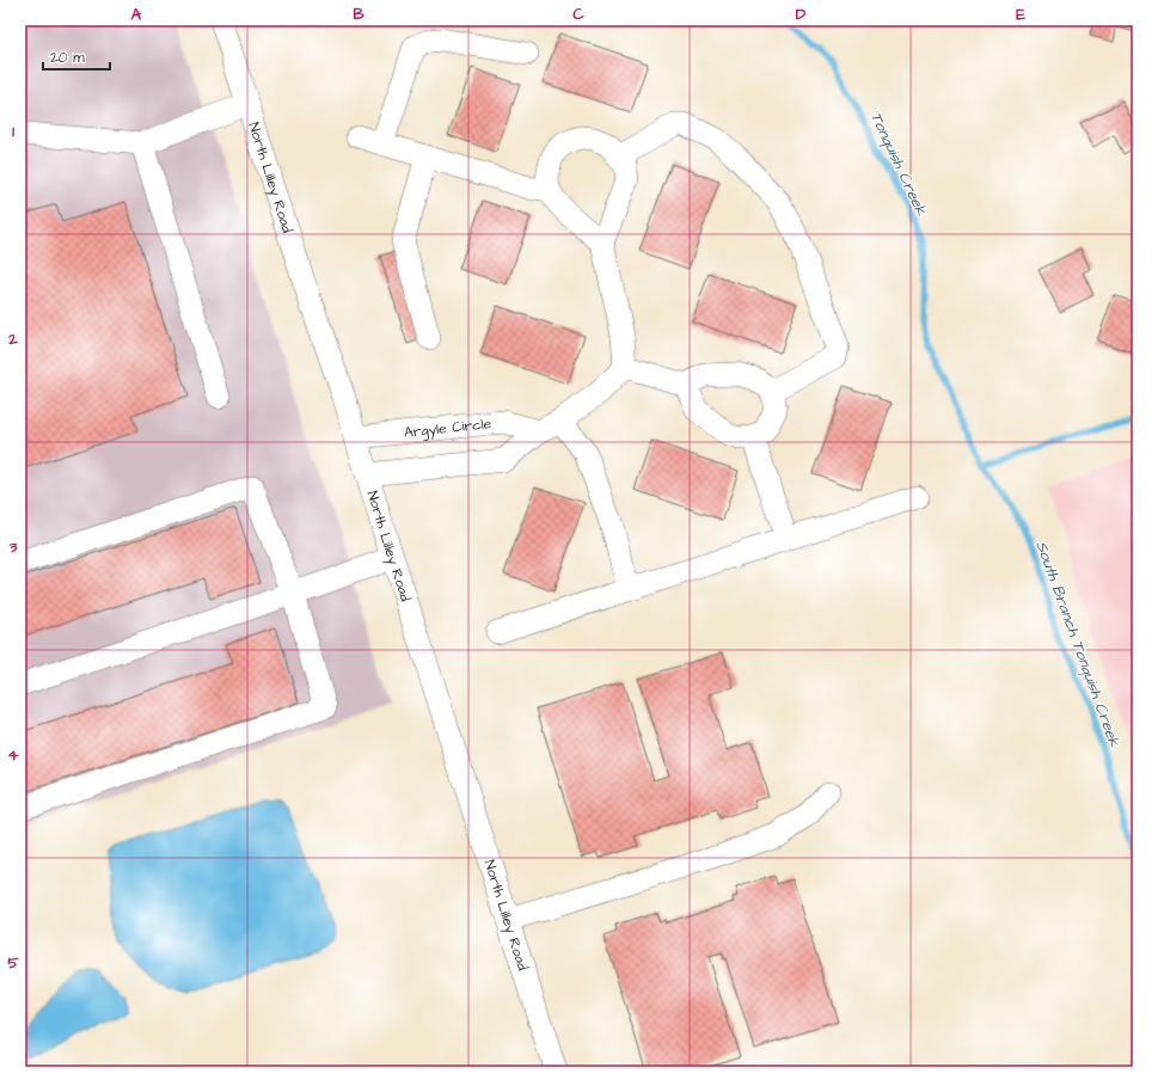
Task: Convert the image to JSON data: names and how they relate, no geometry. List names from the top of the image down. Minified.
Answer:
{"streets":{"street":["North Lilley Road","Argyle Circle"]},"crossings":[["North Lilley Road","Argyle Circle"]],"water":["Tonquish Creek","South Branch Tonquish Creek"],"scale_bar":"20 m","grid":{"columns":["A","B","C","D","E"],"rows":["1","2","3","4","5"]}}
